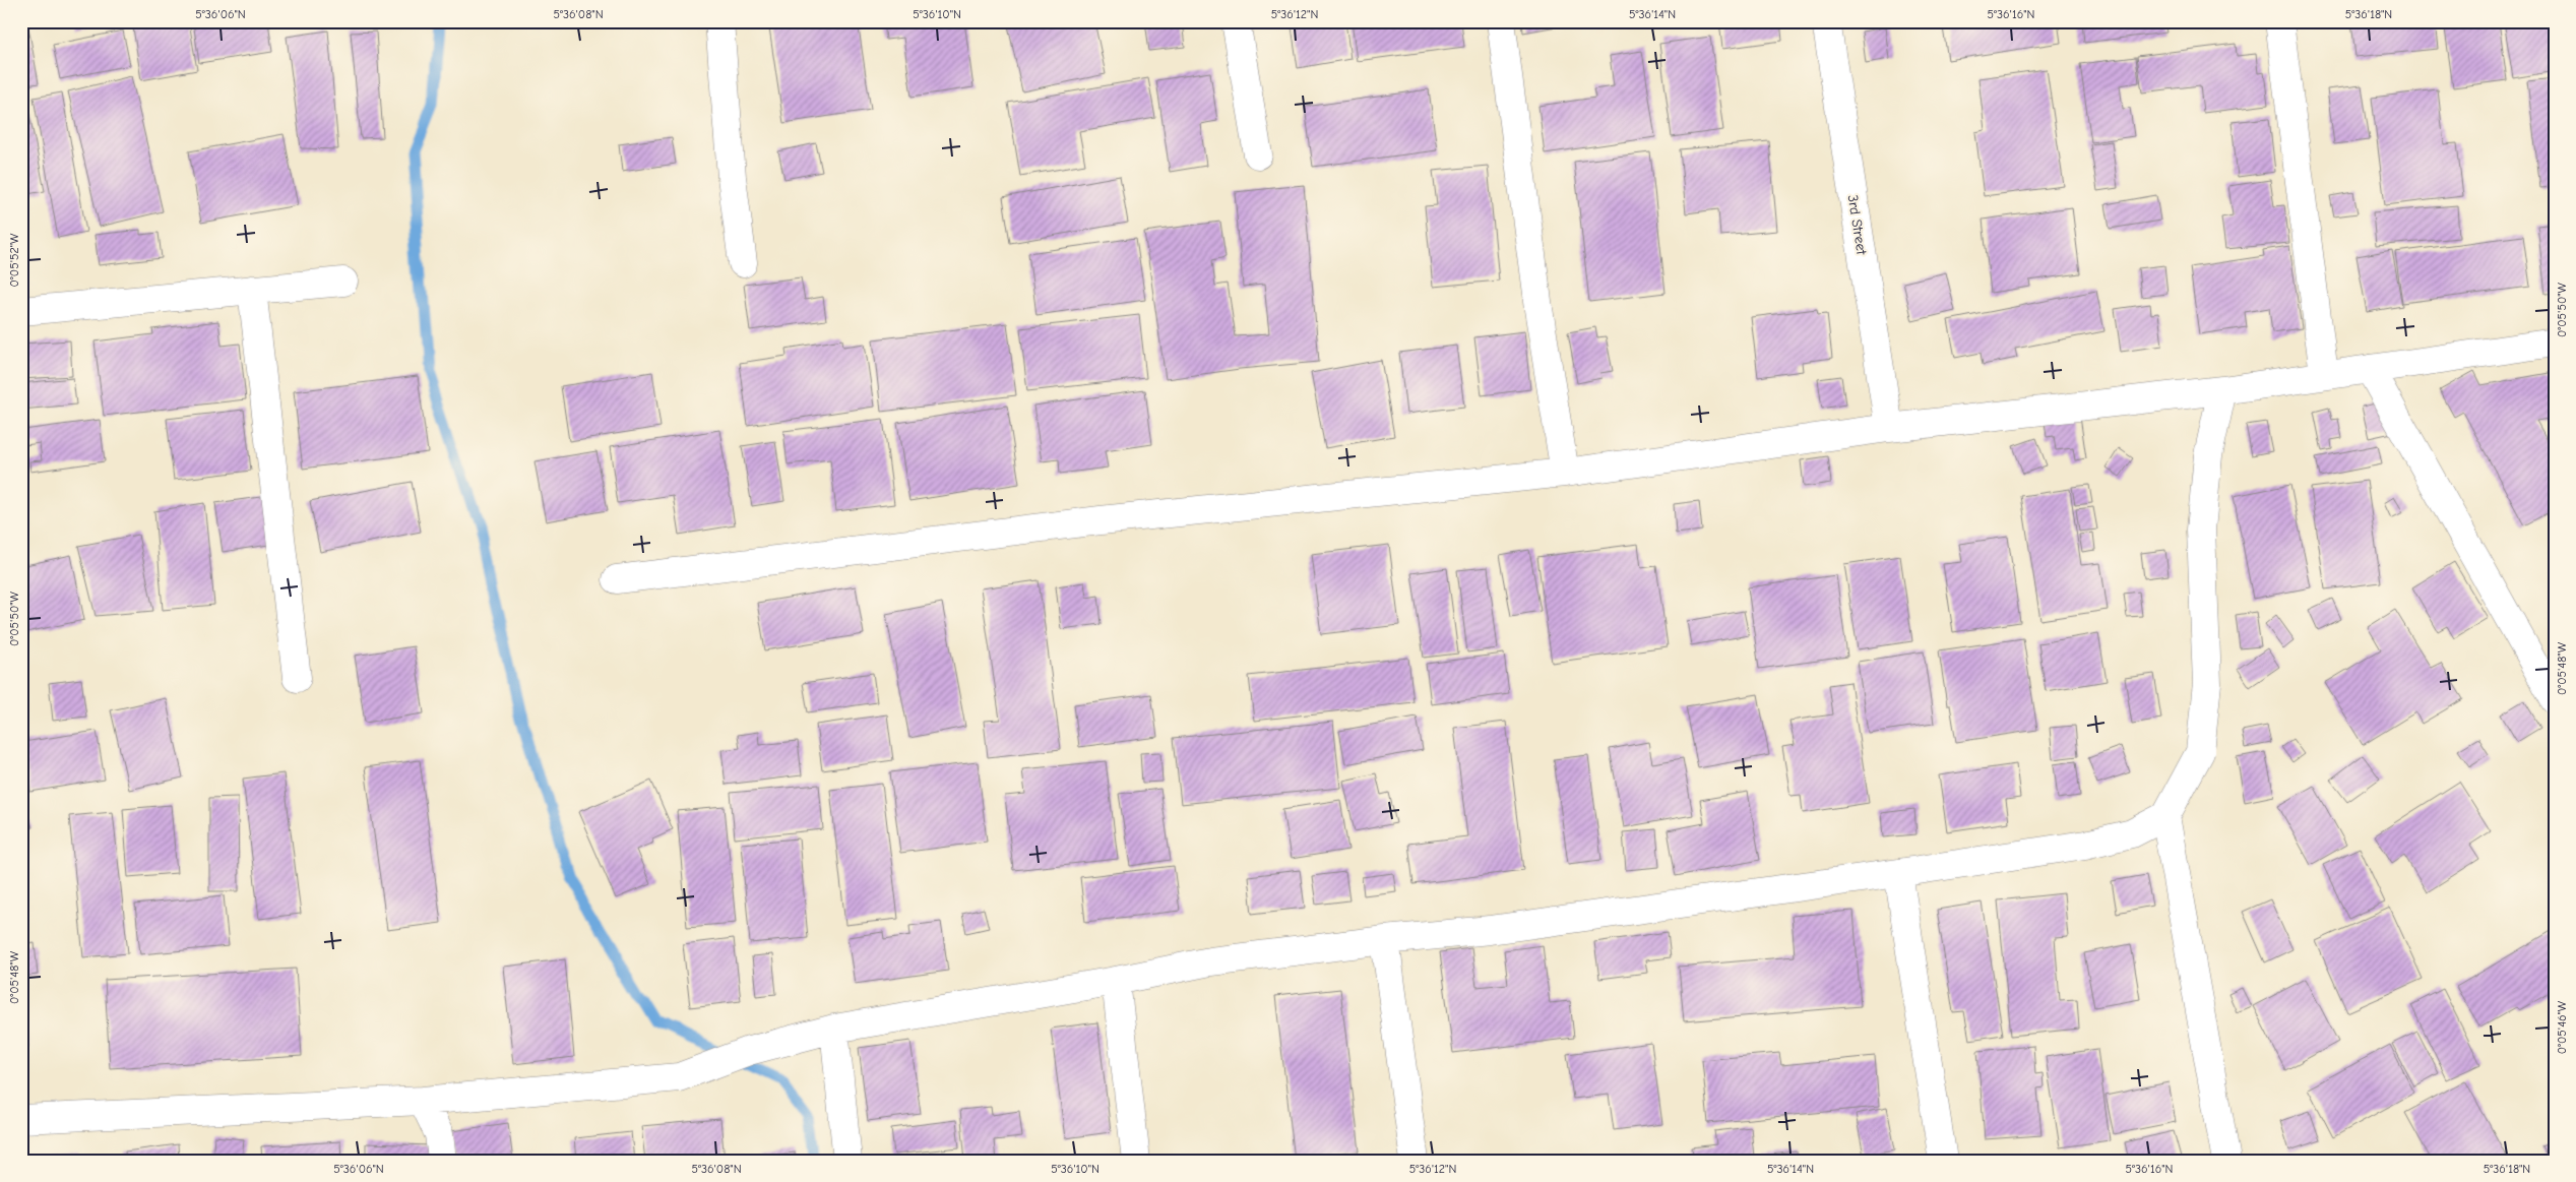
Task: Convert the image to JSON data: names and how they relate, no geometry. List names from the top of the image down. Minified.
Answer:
{"streets":{"street":["3rd Street"]},"coordinates":["5°36'06\"N","5°36'08\"N","5°36'10\"N","5°36'12\"N","5°36'14\"N","5°36'16\"N","5°36'18\"N","0°05'52\"W","0°05'50\"W","0°05'48\"W","0°05'46\"W"]}
